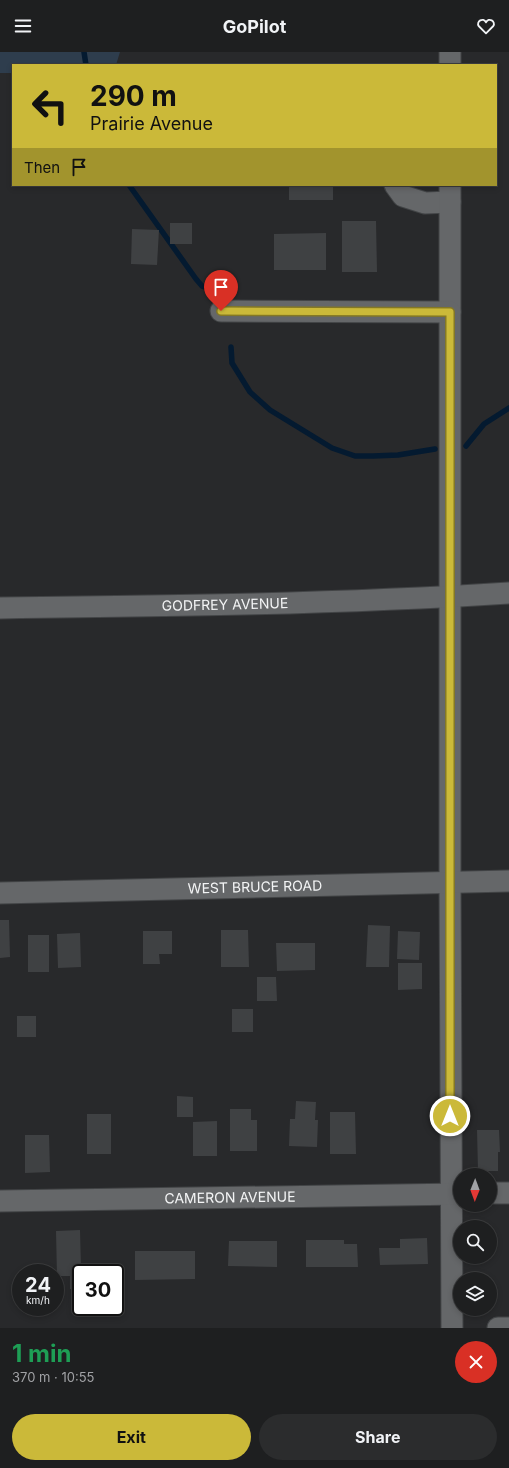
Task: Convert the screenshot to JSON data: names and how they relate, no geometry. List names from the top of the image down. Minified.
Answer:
{"streets":{"street":["GODFREY AVENUE","WEST BRUCE ROAD","CAMERON AVENUE"]},"north":"bottom","page":{"header":"GoPilot","turn":["290 m","Prairie Avenue"],"then":"Then","speed":"24 km/h","limit":"30","heading":["1 min","370 m · 10:55"],"buttons":["Exit","Share"]}}
